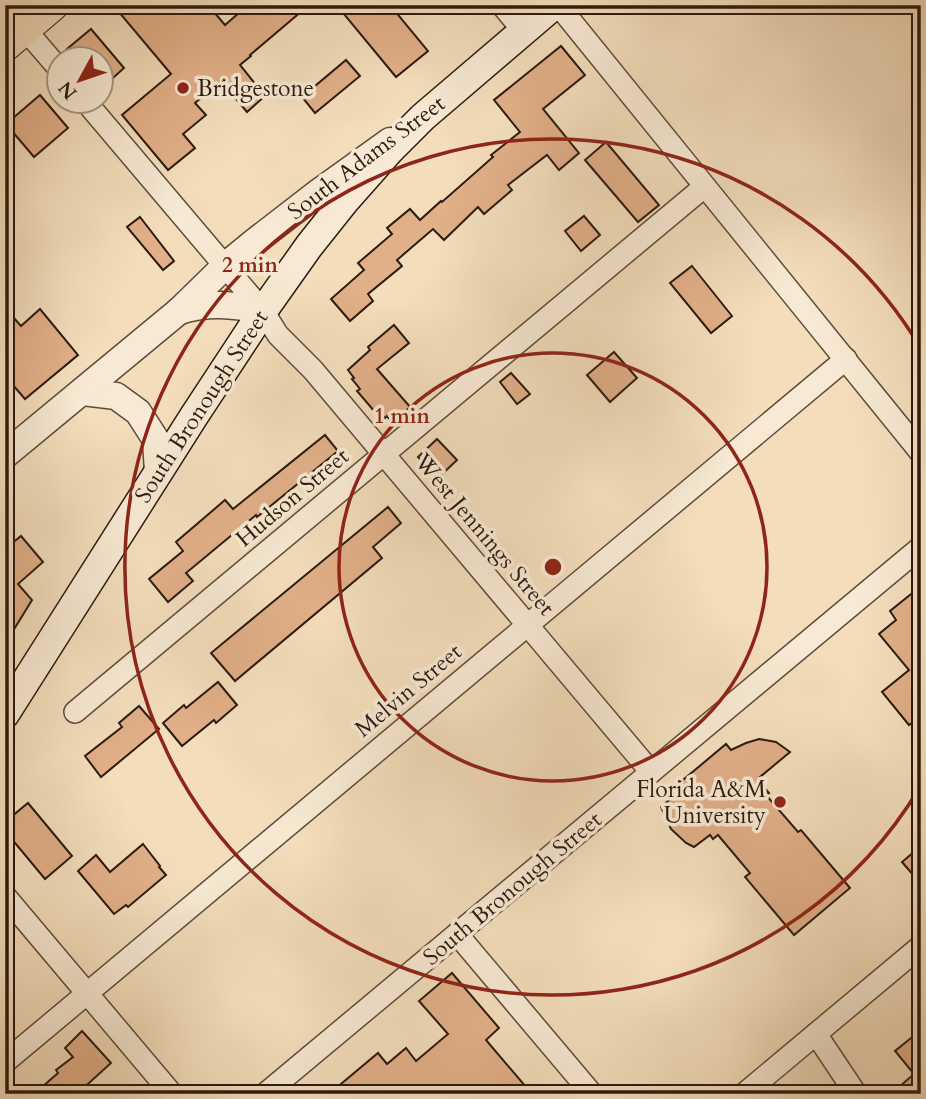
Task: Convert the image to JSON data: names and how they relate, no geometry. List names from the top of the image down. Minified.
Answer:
{"streets":{"main road":["South Adams Street","South Bronough Street"],"street":["Hudson Street","West Jennings Street","Melvin Street"]},"crossings":[["South Adams Street","South Bronough Street"],["South Adams Street","West Jennings Street"],["South Bronough Street","West Jennings Street"],["Hudson Street","West Jennings Street"],["West Jennings Street","Melvin Street"]],"places":["Bridgestone","Florida A&M University"],"north":"bottom left","rings":["2 min","1 min"]}
